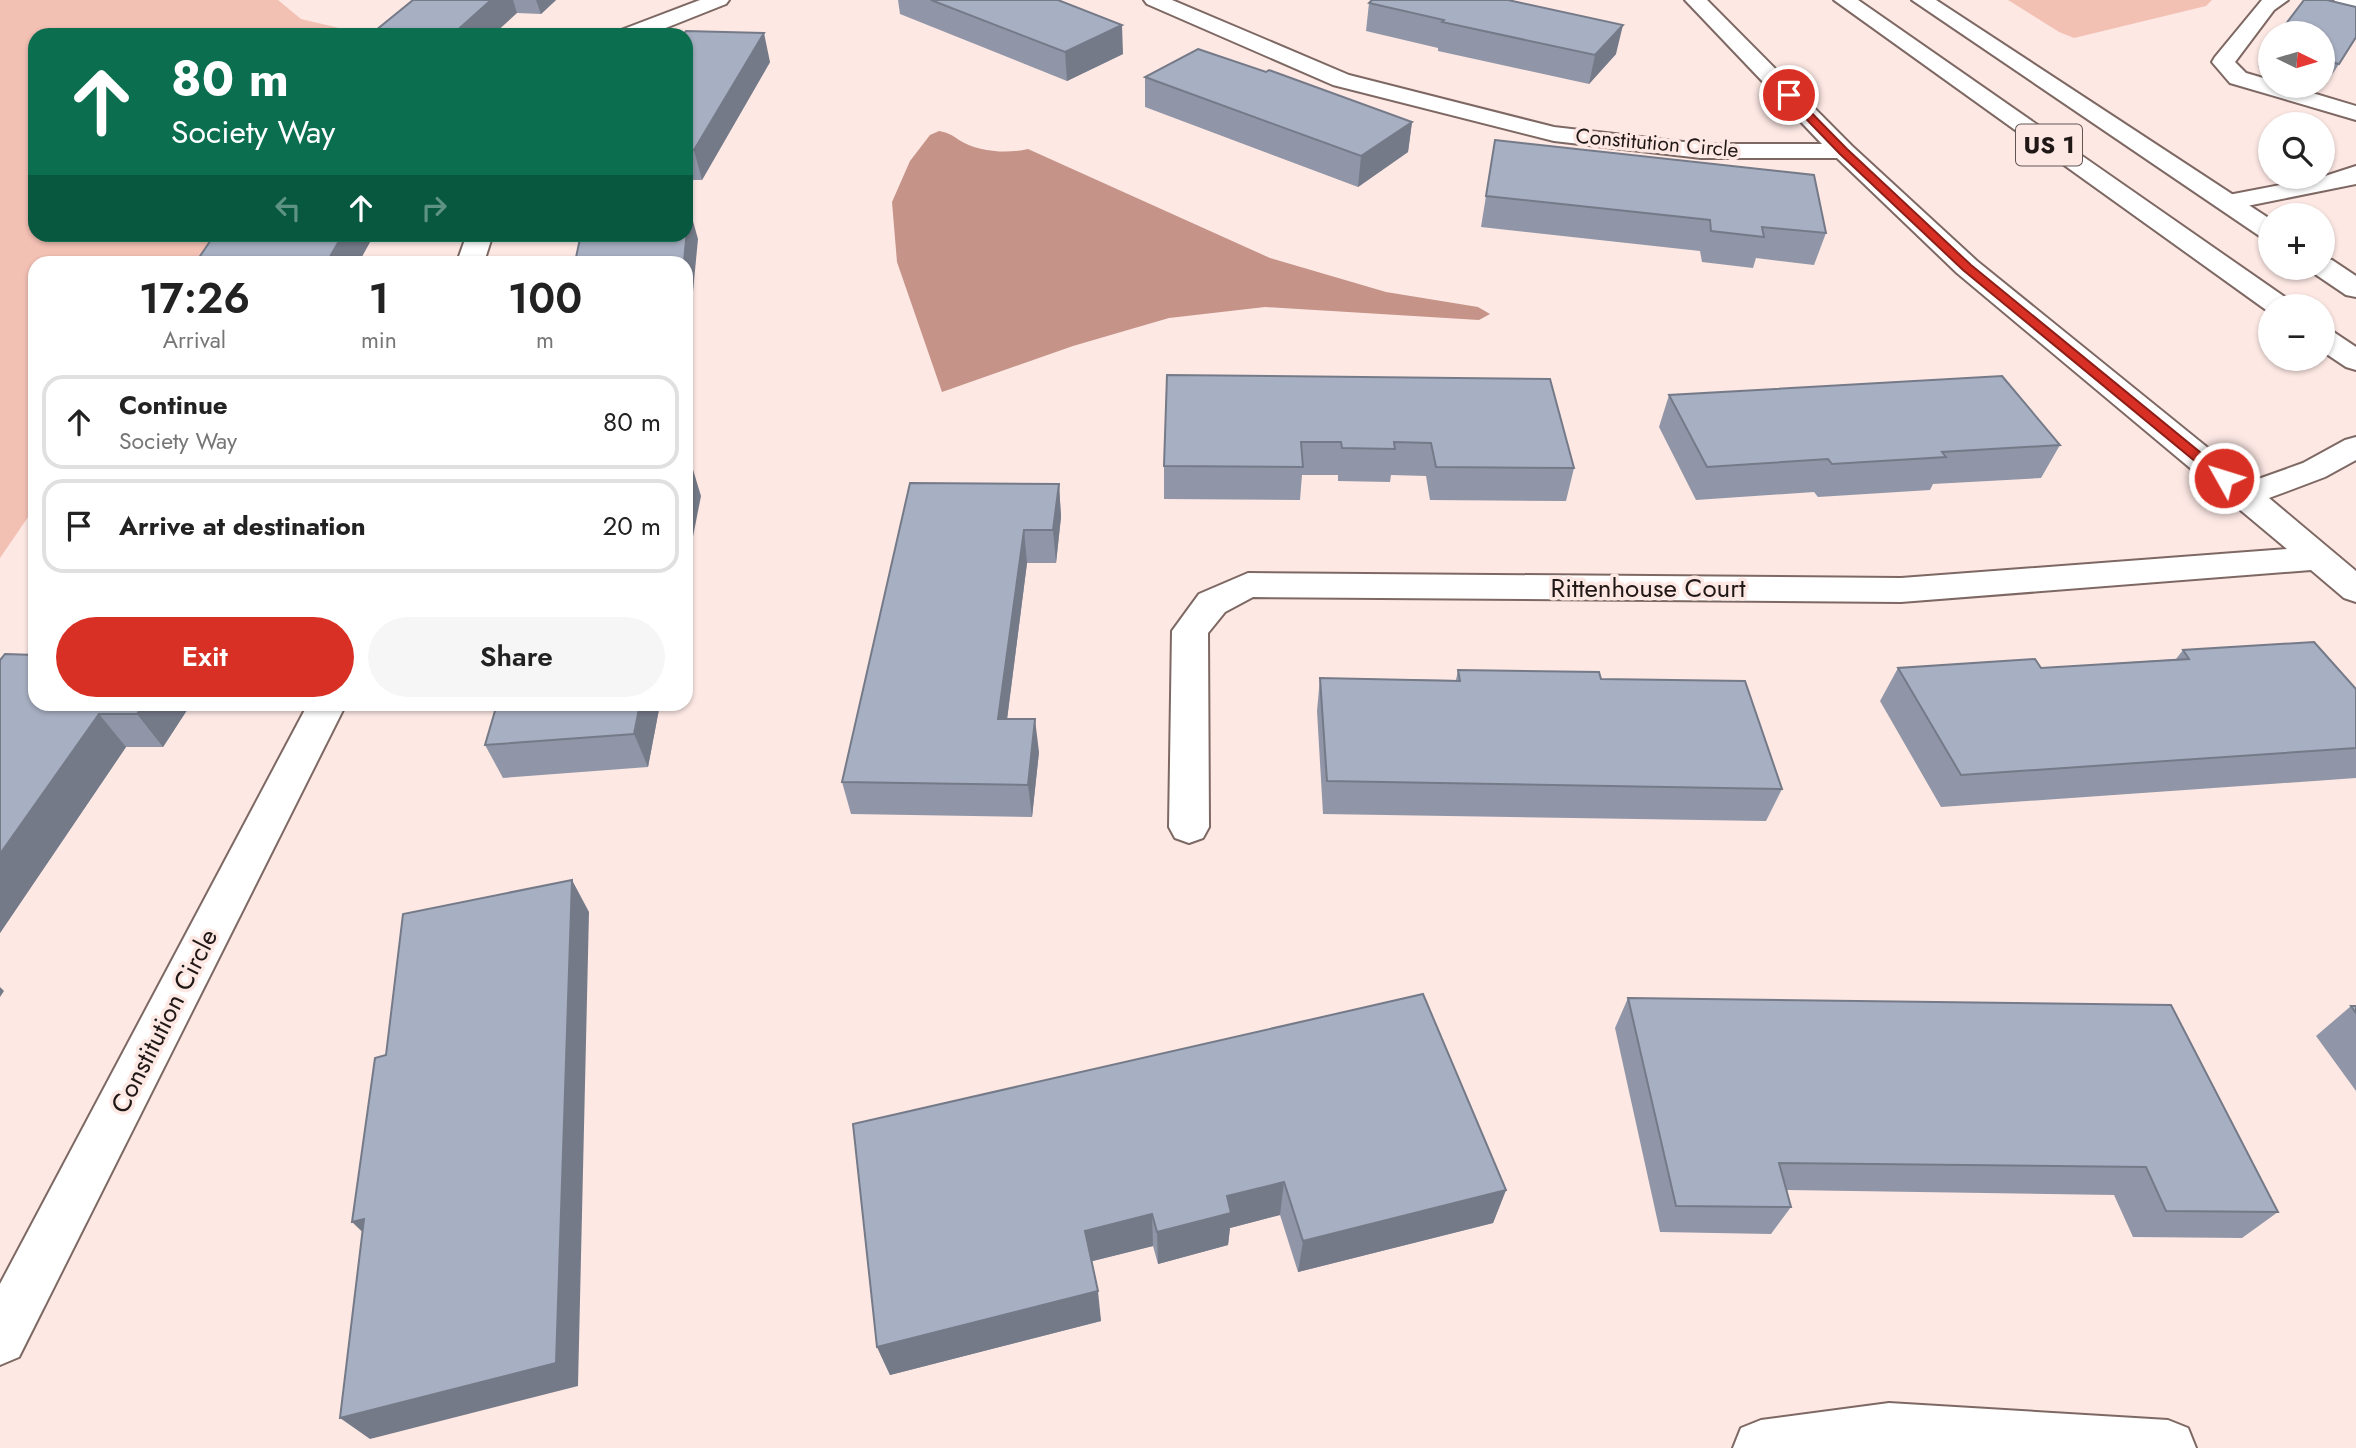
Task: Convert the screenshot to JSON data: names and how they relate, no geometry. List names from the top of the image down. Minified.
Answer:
{"streets":{"main road":["Constitution Circle","US 1","Rittenhouse Court"]},"north":"right","page":{"map_buttons":["+","−"],"turn":["80 m","Society Way"],"eta":["17:26","Arrival","1","min","100","m"],"list":[{"name":"Continue","note":"Society Way","value":"80 m"},{"name":"Arrive at destination","value":"20 m"}],"buttons":["Exit","Share"]}}
